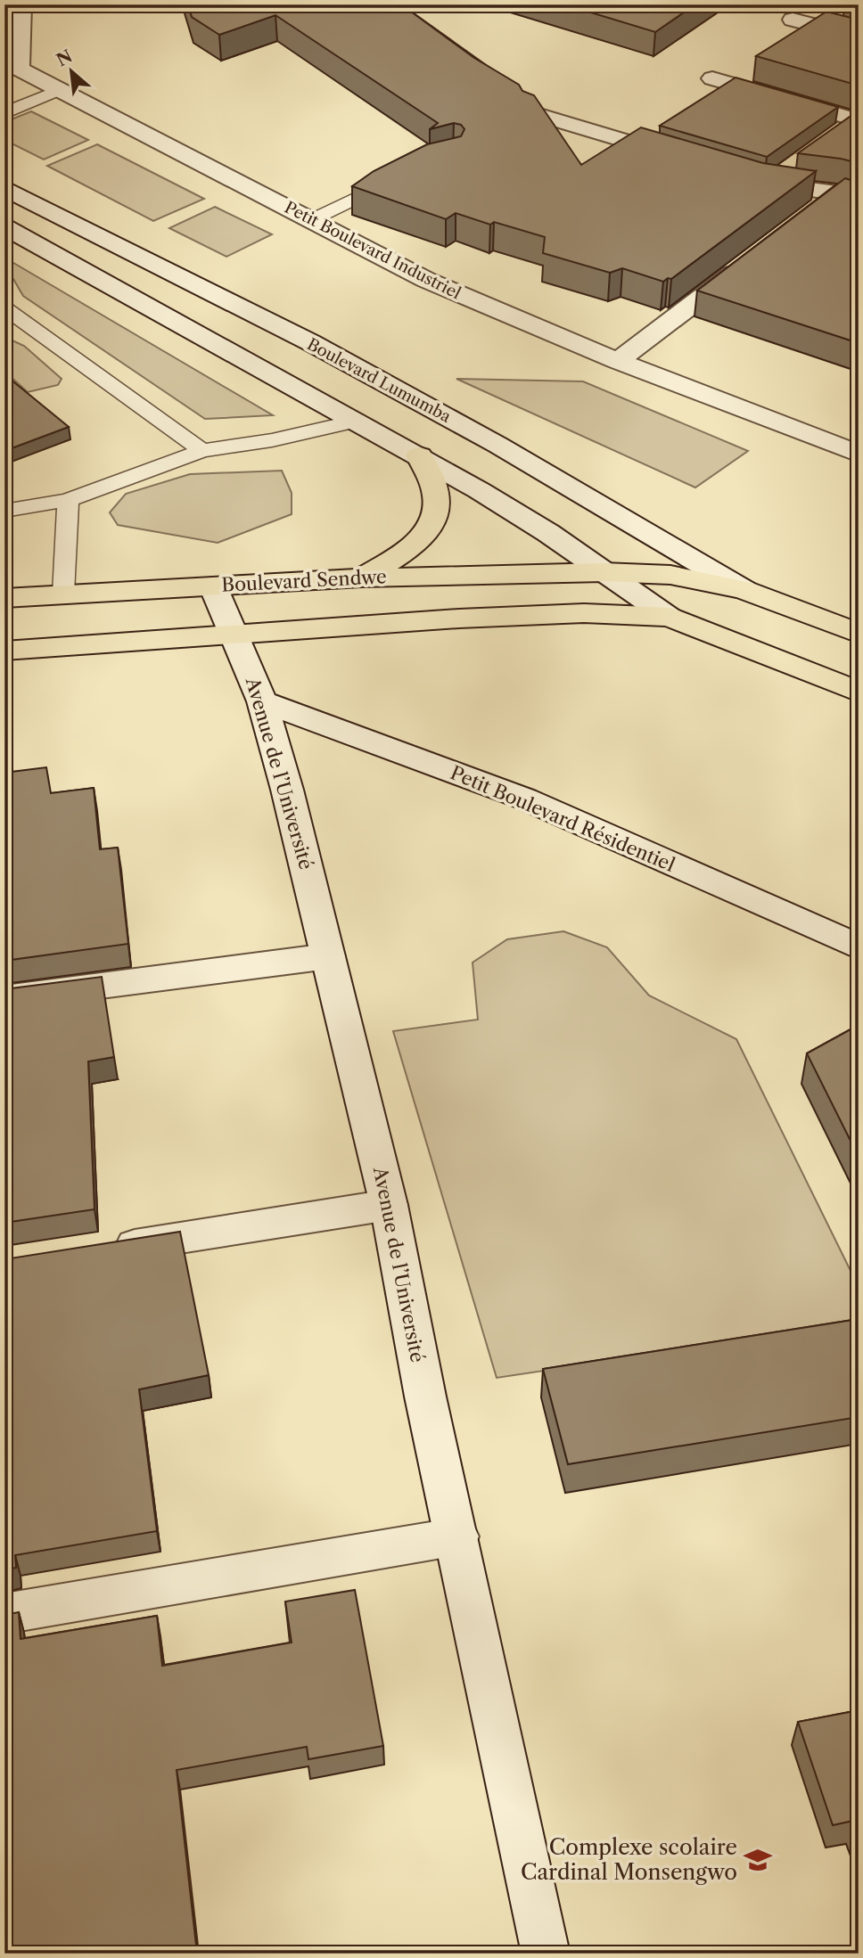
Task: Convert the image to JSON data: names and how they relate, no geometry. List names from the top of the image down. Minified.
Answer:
{"streets":{"highway":["Boulevard Lumumba","Boulevard Sendwe"],"street":["Petit Boulevard Industriel","Avenue de l’Université","Petit Boulevard Résidentiel"]},"crossings":[["Boulevard Lumumba","Boulevard Sendwe"],["Boulevard Sendwe","Avenue de l’Université"],["Avenue de l’Université","Petit Boulevard Résidentiel"]],"places":{"school or university":["Complexe scolaire Cardinal Monsengwo"]},"north":"top left"}
